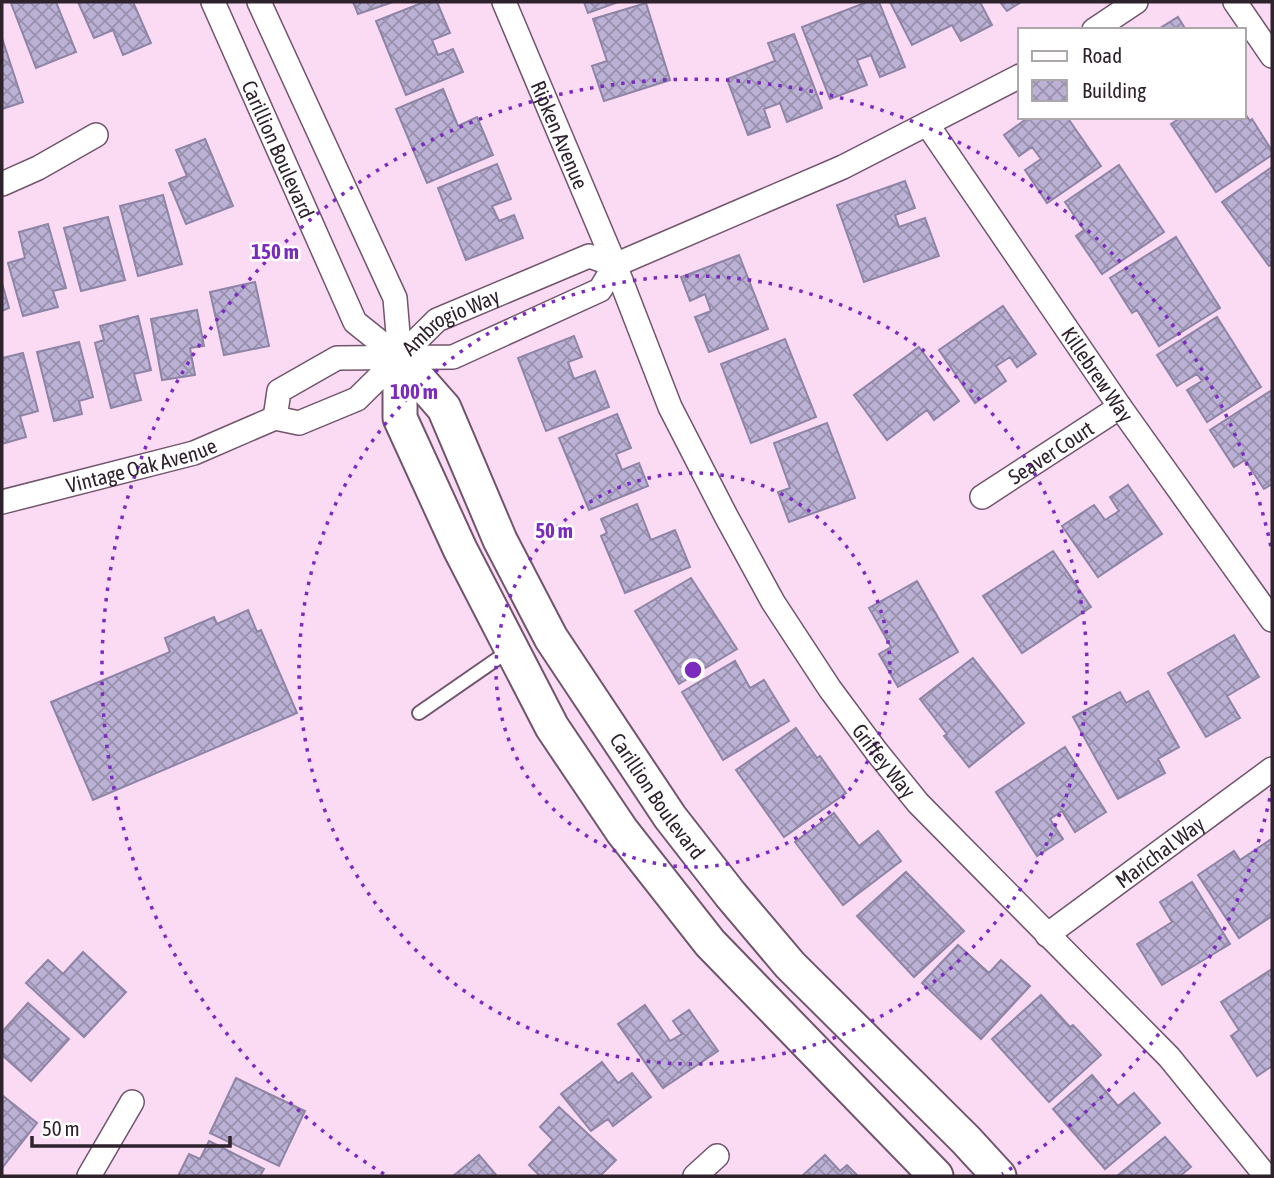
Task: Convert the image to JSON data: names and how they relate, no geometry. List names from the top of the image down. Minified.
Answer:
{"streets":{"street":["Ripken Avenue","Carillion Boulevard","Ambrogio Way","Killebrew Way","Seaver Court","Vintage Oak Avenue","Griffey Way","Marichal Way"]},"crossings":[["Ripken Avenue","Ambrogio Way"],["Ripken Avenue","Griffey Way"],["Carillion Boulevard","Ambrogio Way"],["Carillion Boulevard","Vintage Oak Avenue"],["Ambrogio Way","Vintage Oak Avenue"],["Ambrogio Way","Griffey Way"],["Killebrew Way","Seaver Court"],["Griffey Way","Marichal Way"]],"legend":["Road","Building"],"scale_bar":"50 m","rings":["150 m","100 m","50 m"]}
